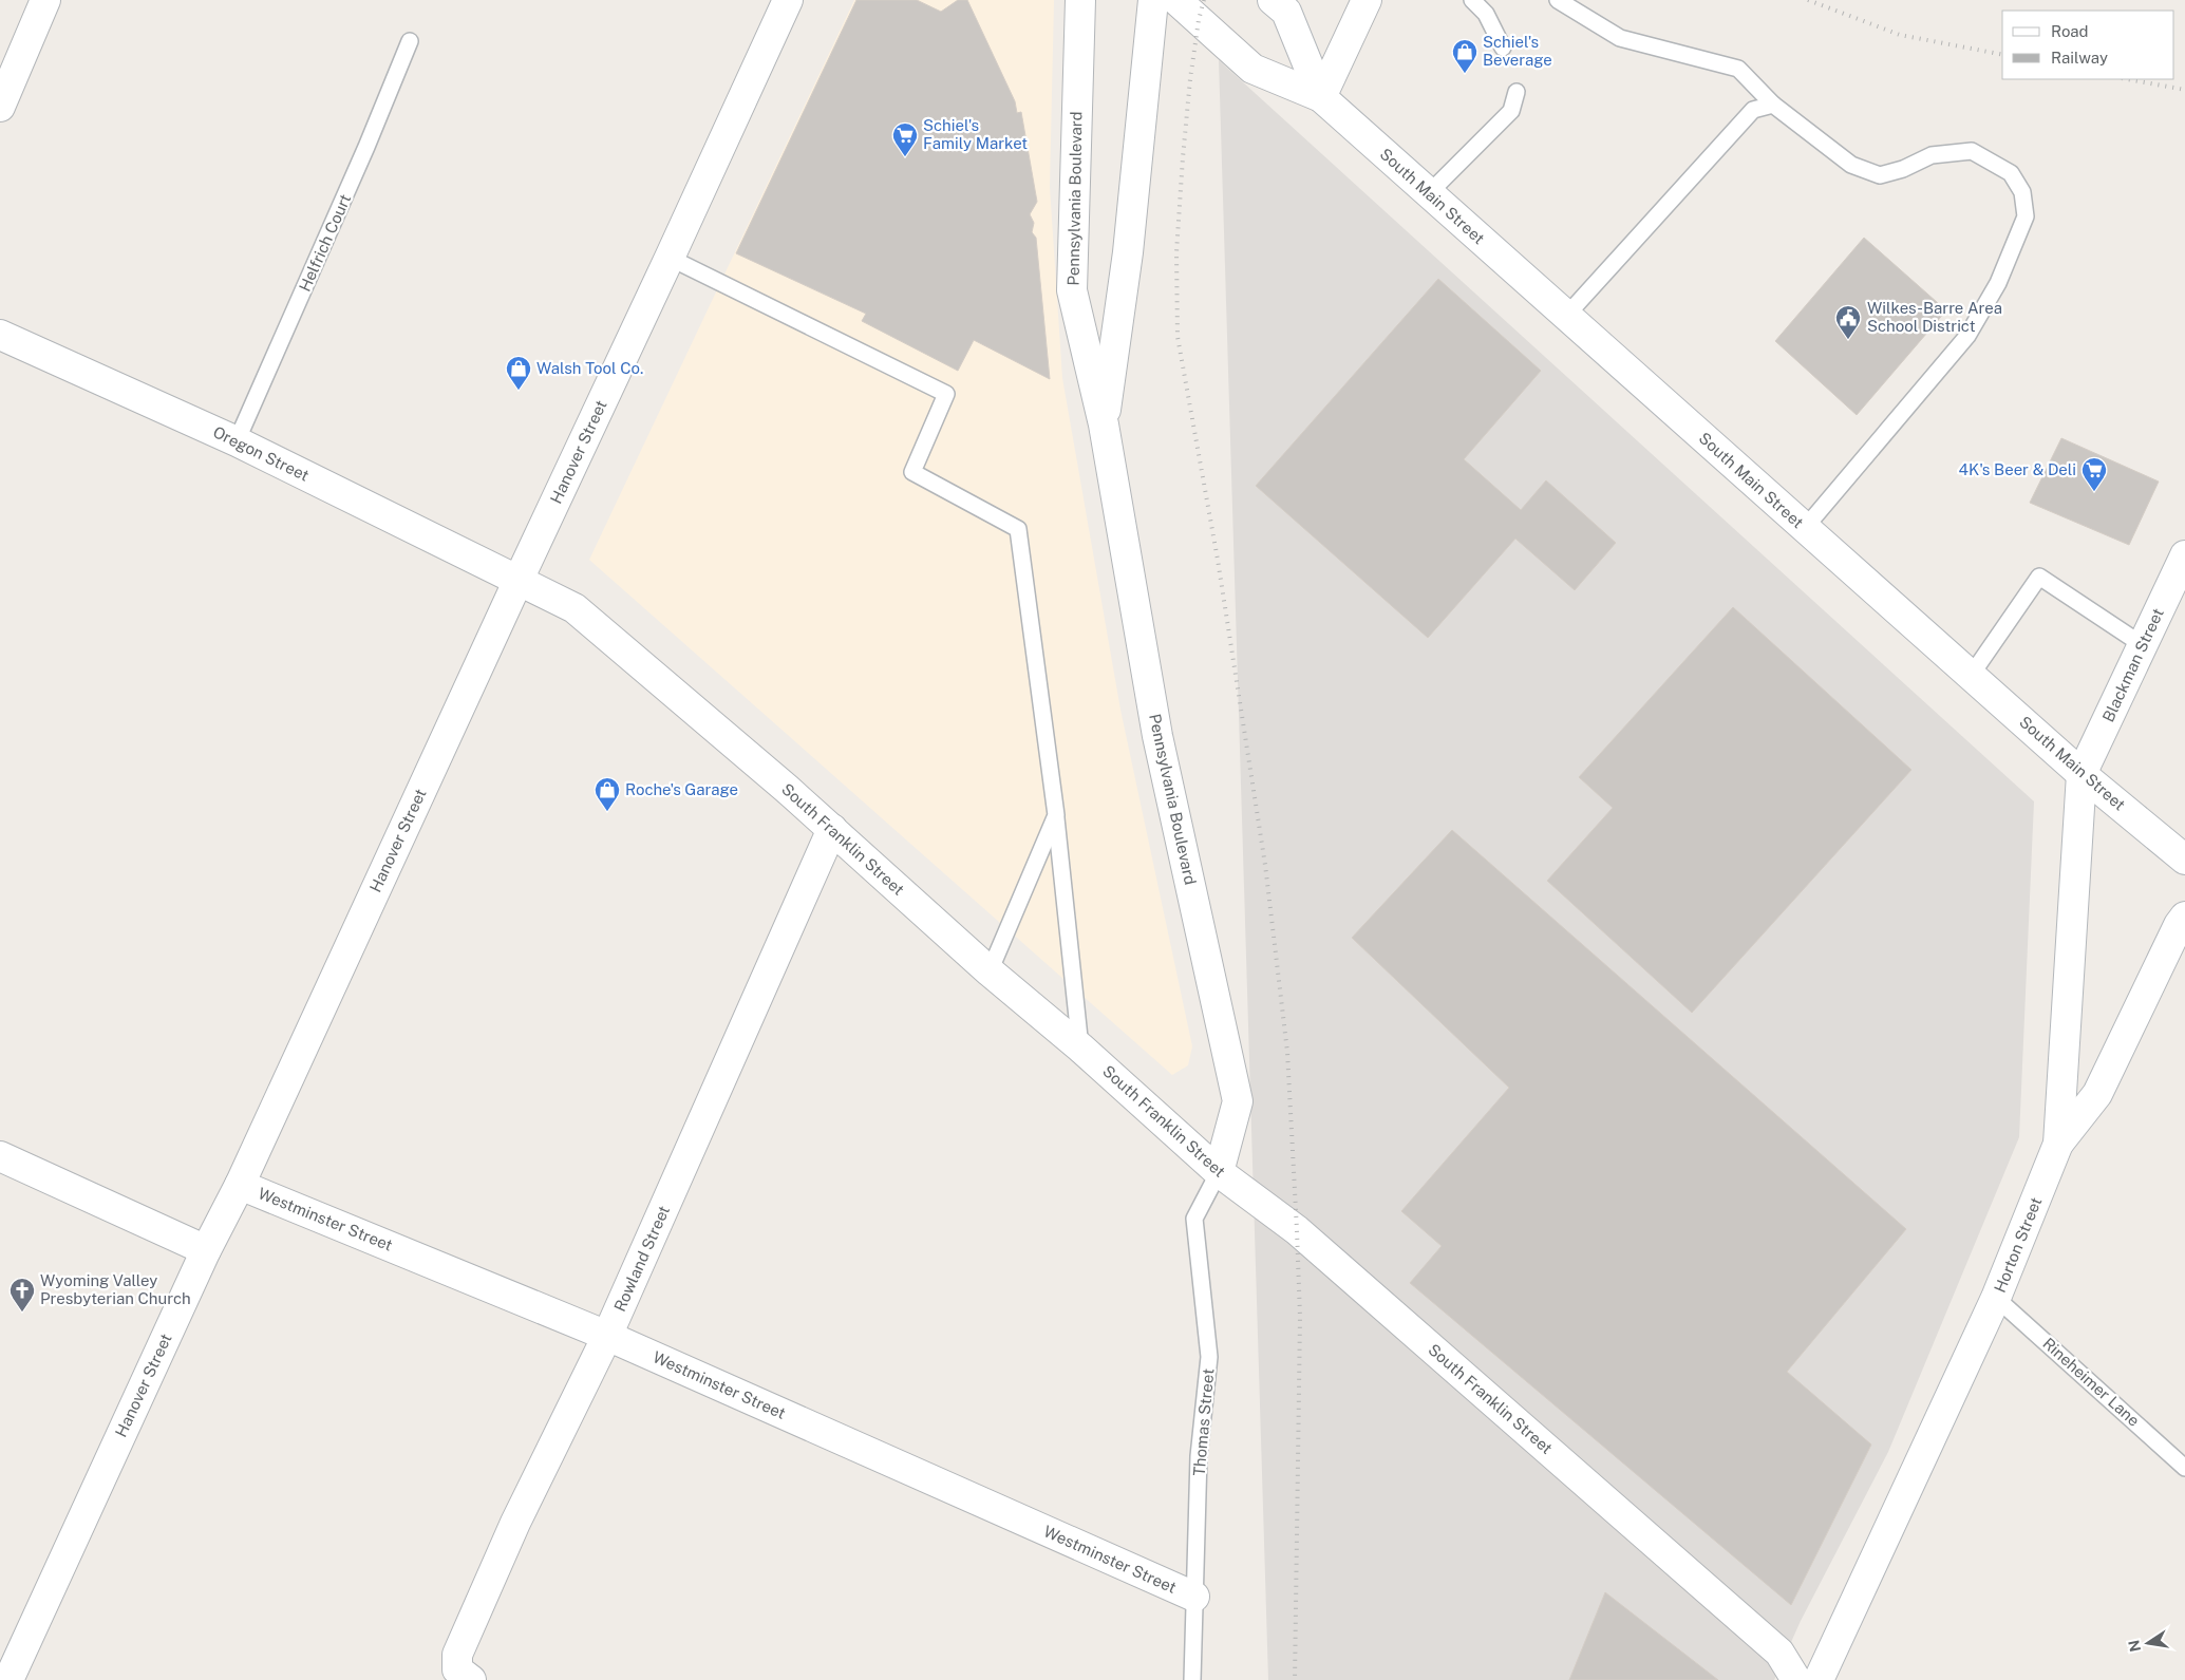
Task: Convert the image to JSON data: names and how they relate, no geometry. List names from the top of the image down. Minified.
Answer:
{"streets":{"street":["South Main Street","Pennsylvania Boulevard","Hanover Street","Oregon Street","Blackman Street","South Franklin Street","Westminster Street","Horton Street","Rowland Street"],"lane":["Helfrich Court","Rineheimer Lane","Thomas Street"]},"crossings":[["South Main Street","Blackman Street"],["South Main Street","Horton Street"],["Pennsylvania Boulevard","South Franklin Street"],["Pennsylvania Boulevard","Thomas Street"],["Helfrich Court","Oregon Street"],["Hanover Street","Oregon Street"],["Hanover Street","South Franklin Street"],["Hanover Street","Westminster Street"],["Oregon Street","South Franklin Street"],["Blackman Street","Horton Street"],["South Franklin Street","Rowland Street"],["South Franklin Street","Thomas Street"],["Westminster Street","Rowland Street"],["Westminster Street","Thomas Street"],["Horton Street","Rineheimer Lane"]],"places":{"shop":["Schiel's Beverage","Walsh Tool Co.","Roche's Garage"],"supermarket":["Schiel's Family Market","4K's Beer & Deli"],"public building":["Wilkes-Barre Area School District"],"church":["Wyoming Valley Presbyterian Church"]},"legend":["Road","Railway"],"north":"left"}
